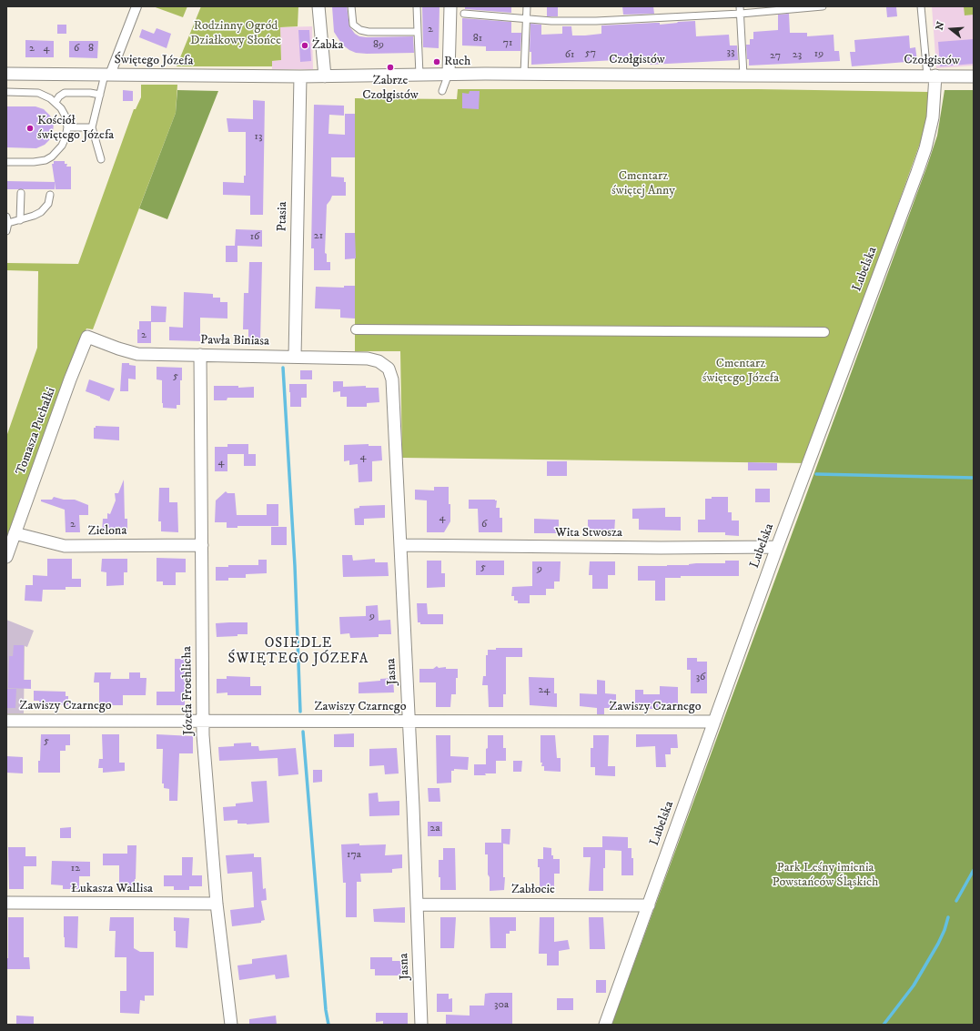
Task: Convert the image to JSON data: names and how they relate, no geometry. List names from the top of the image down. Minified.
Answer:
{"streets":{"street":["Czołgistów","Świętego Józefa","Ptasia","Lubelska","Pawła Biniasa","Tomasza Puchałki","Zielona","Wita Stwosza","Jasna","Józefa Froehlicha","Zawiszy Czarnego","Łukasza Wallisa","Zabłocie"]},"crossings":[["Czołgistów","Świętego Józefa"],["Czołgistów","Ptasia"],["Czołgistów","Lubelska"],["Świętego Józefa","Ptasia"],["Ptasia","Pawła Biniasa"],["Lubelska","Wita Stwosza"],["Lubelska","Zawiszy Czarnego"],["Lubelska","Zabłocie"],["Pawła Biniasa","Tomasza Puchałki"],["Pawła Biniasa","Jasna"],["Pawła Biniasa","Józefa Froehlicha"],["Tomasza Puchałki","Zielona"],["Zielona","Józefa Froehlicha"],["Wita Stwosza","Jasna"],["Jasna","Zawiszy Czarnego"],["Jasna","Zabłocie"],["Józefa Froehlicha","Zawiszy Czarnego"],["Józefa Froehlicha","Łukasza Wallisa"]],"districts":["OSIEDLE ŚWIĘTEGO JÓZEFA"],"parks":["Rodzinny Ogród Działkowy Słońce","Cmentarz świętej Anny","Cmentarz świętego Józefa","Park Leśny imienia Powstańców Śląskich"],"places":["Żabka","Ruch","Zabrze Czołgistów","Kościół świętego Józefa"],"house_numbers":["2","81","71","89","2","4","6","8","33","57","19","61","23","27","13","21","16","2","5","4","4","4","2","6","5","9","9","36","24","5","2a","17a","12","30a"],"north":"left"}
